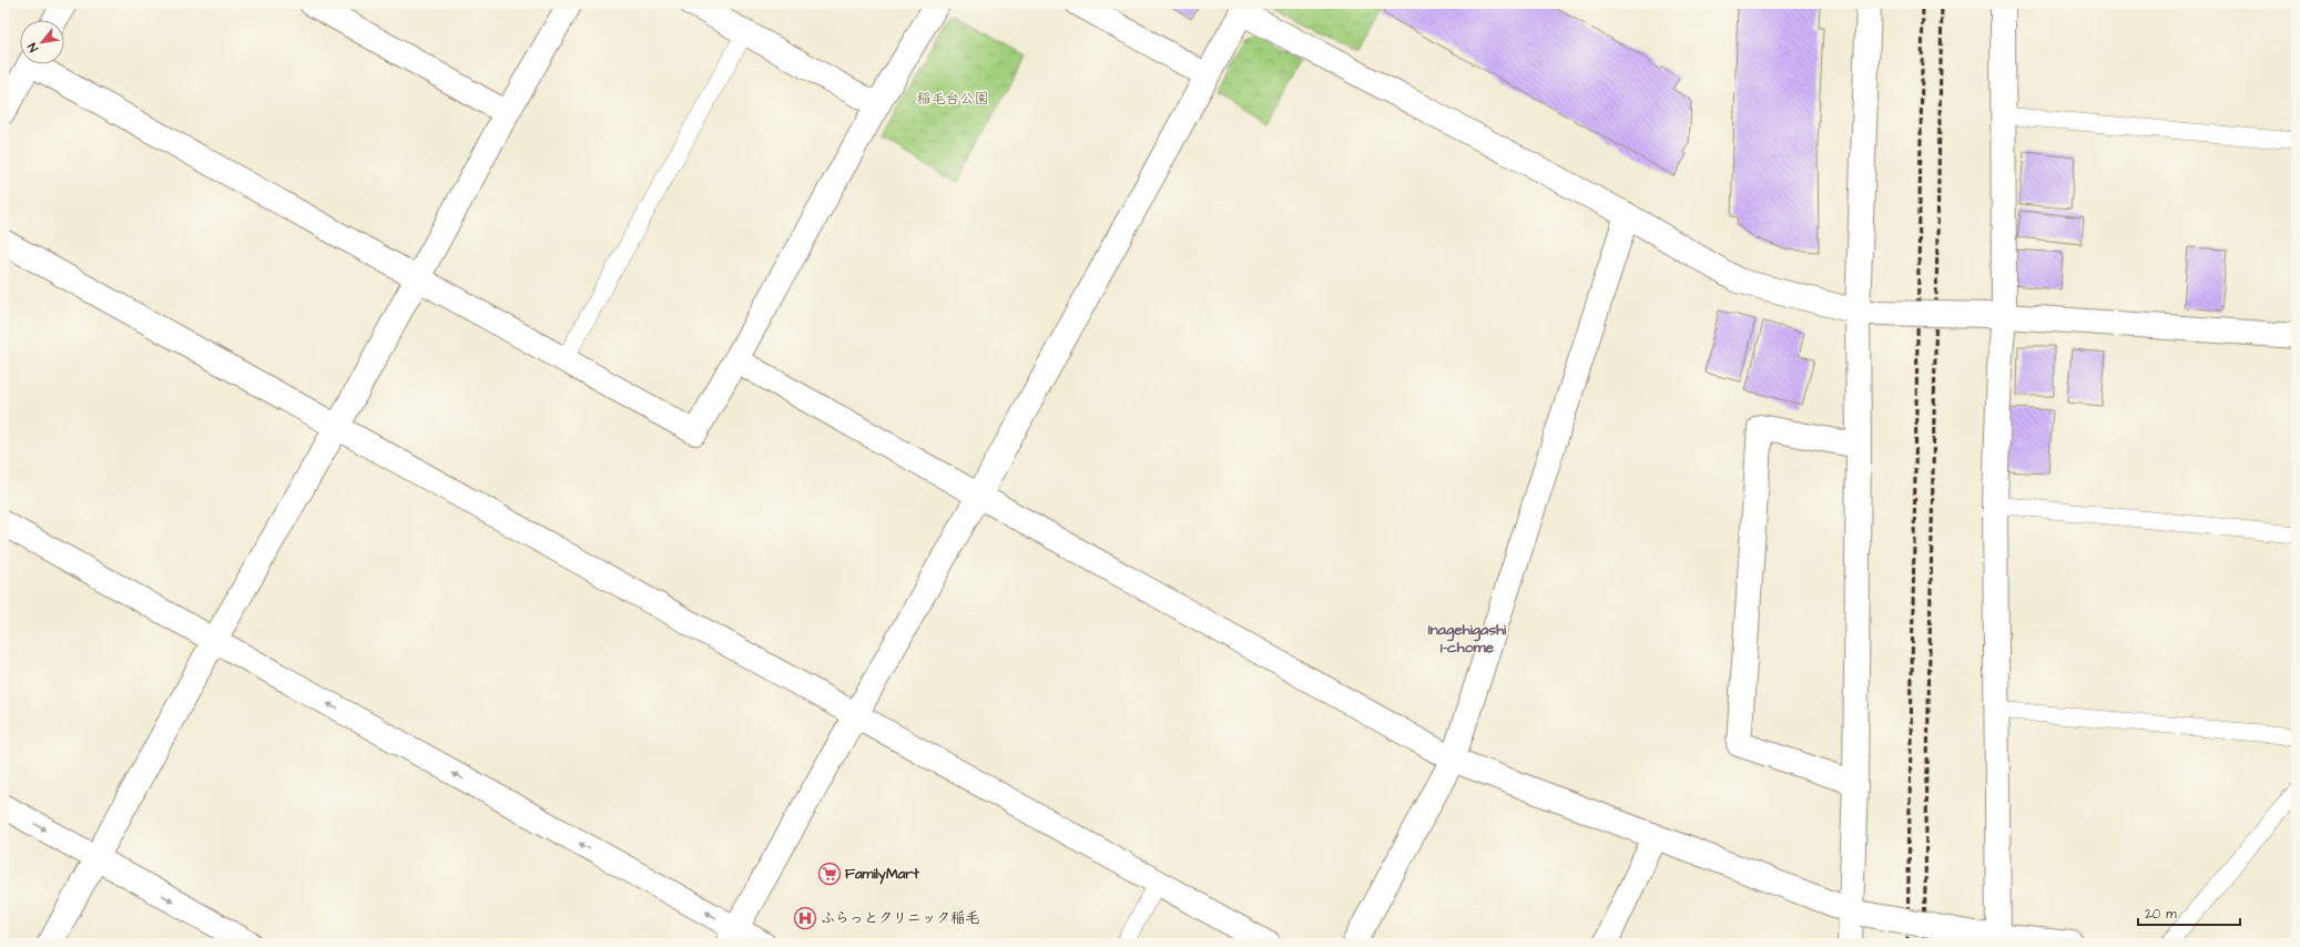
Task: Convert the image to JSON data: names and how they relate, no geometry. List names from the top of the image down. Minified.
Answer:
{"districts":["Inagehigashi 1-chome"],"parks":["稲毛台公園"],"places":{"supermarket":["FamilyMart"],"hospital":["ふらっとクリニック稲毛"]},"scale_bar":"20 m","north":"bottom left"}
